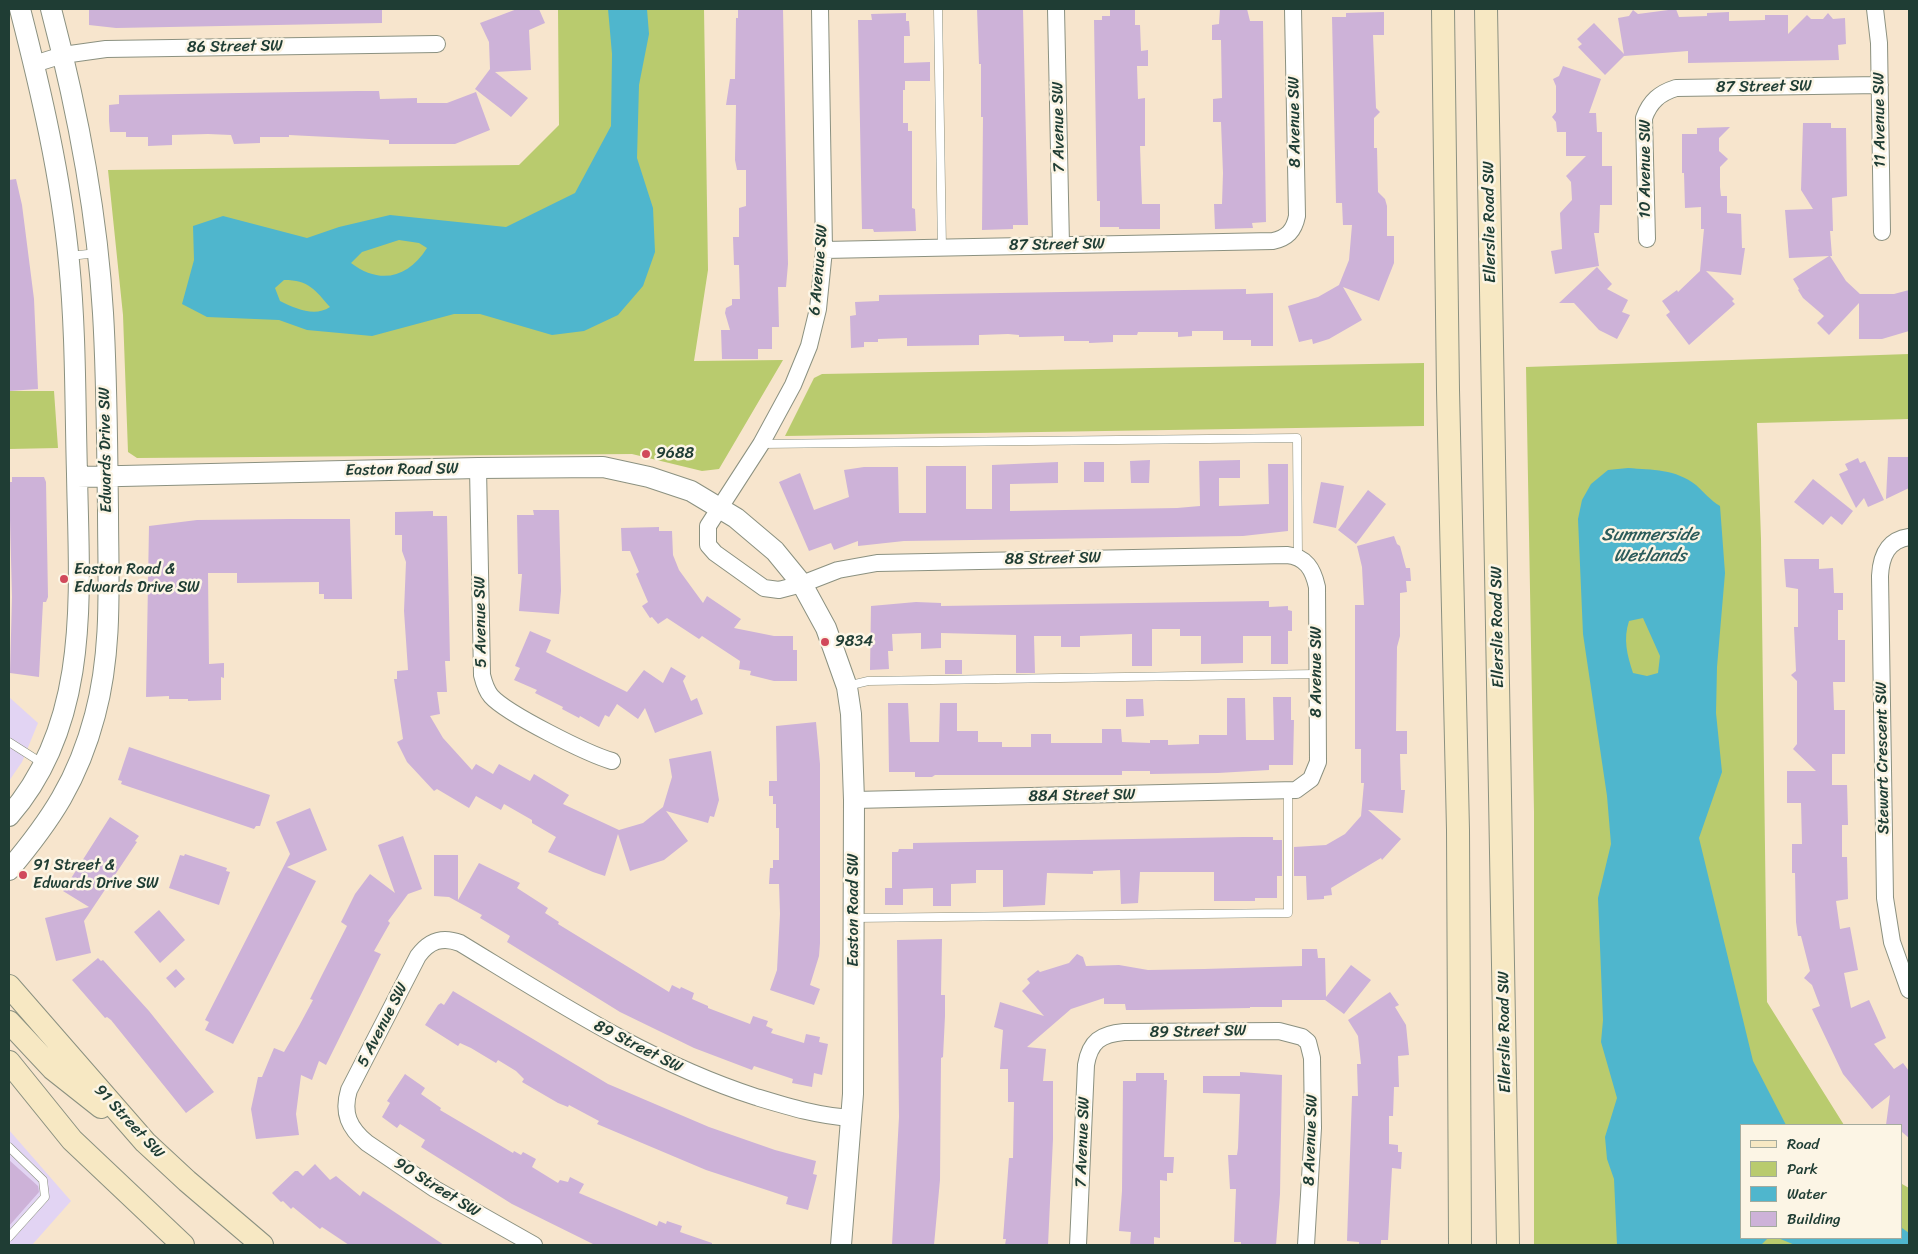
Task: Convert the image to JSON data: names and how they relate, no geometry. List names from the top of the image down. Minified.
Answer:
{"streets":{"main road":["Ellerslie Road SW","91 Street SW"],"street":["86 Street SW","87 Street SW","11 Avenue SW","8 Avenue SW","7 Avenue SW","10 Avenue SW","6 Avenue SW","Edwards Drive SW","Easton Road SW","88 Street SW","5 Avenue SW","Stewart Crescent SW","88A Street SW","89 Street SW","90 Street SW"]},"crossings":[["86 Street SW","Edwards Drive SW"],["87 Street SW","11 Avenue SW"],["87 Street SW","8 Avenue SW"],["87 Street SW","7 Avenue SW"],["87 Street SW","10 Avenue SW"],["87 Street SW","6 Avenue SW"],["8 Avenue SW","88 Street SW"],["8 Avenue SW","88A Street SW"],["8 Avenue SW","89 Street SW"],["7 Avenue SW","89 Street SW"],["6 Avenue SW","Easton Road SW"],["Edwards Drive SW","Easton Road SW"],["Easton Road SW","88 Street SW"],["Easton Road SW","5 Avenue SW"],["Easton Road SW","88A Street SW"],["Easton Road SW","89 Street SW"],["5 Avenue SW","89 Street SW"],["5 Avenue SW","90 Street SW"]],"water":["Summerside Wetlands"],"places":["9688","Easton Road & Edwards Drive SW","9834","91 Street & Edwards Drive SW"],"legend":["Road","Park","Water","Building"]}
